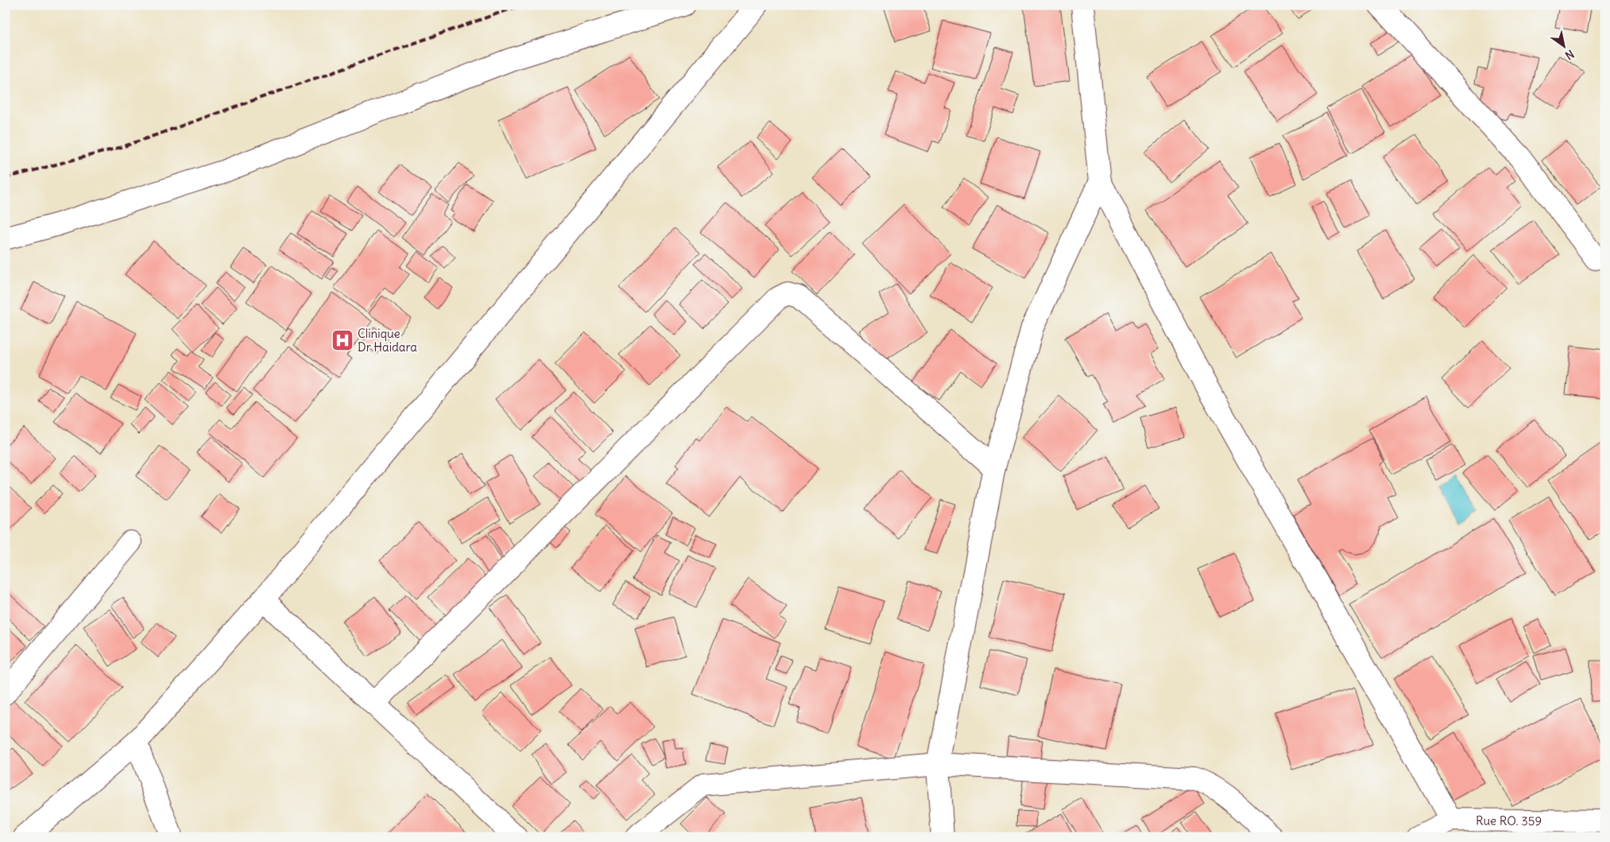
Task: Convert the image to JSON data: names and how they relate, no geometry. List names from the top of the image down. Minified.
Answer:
{"streets":{"street":["Rue RO. 359"]},"places":{"hospital":["Clinique Dr Haidara"]},"north":"bottom right"}
